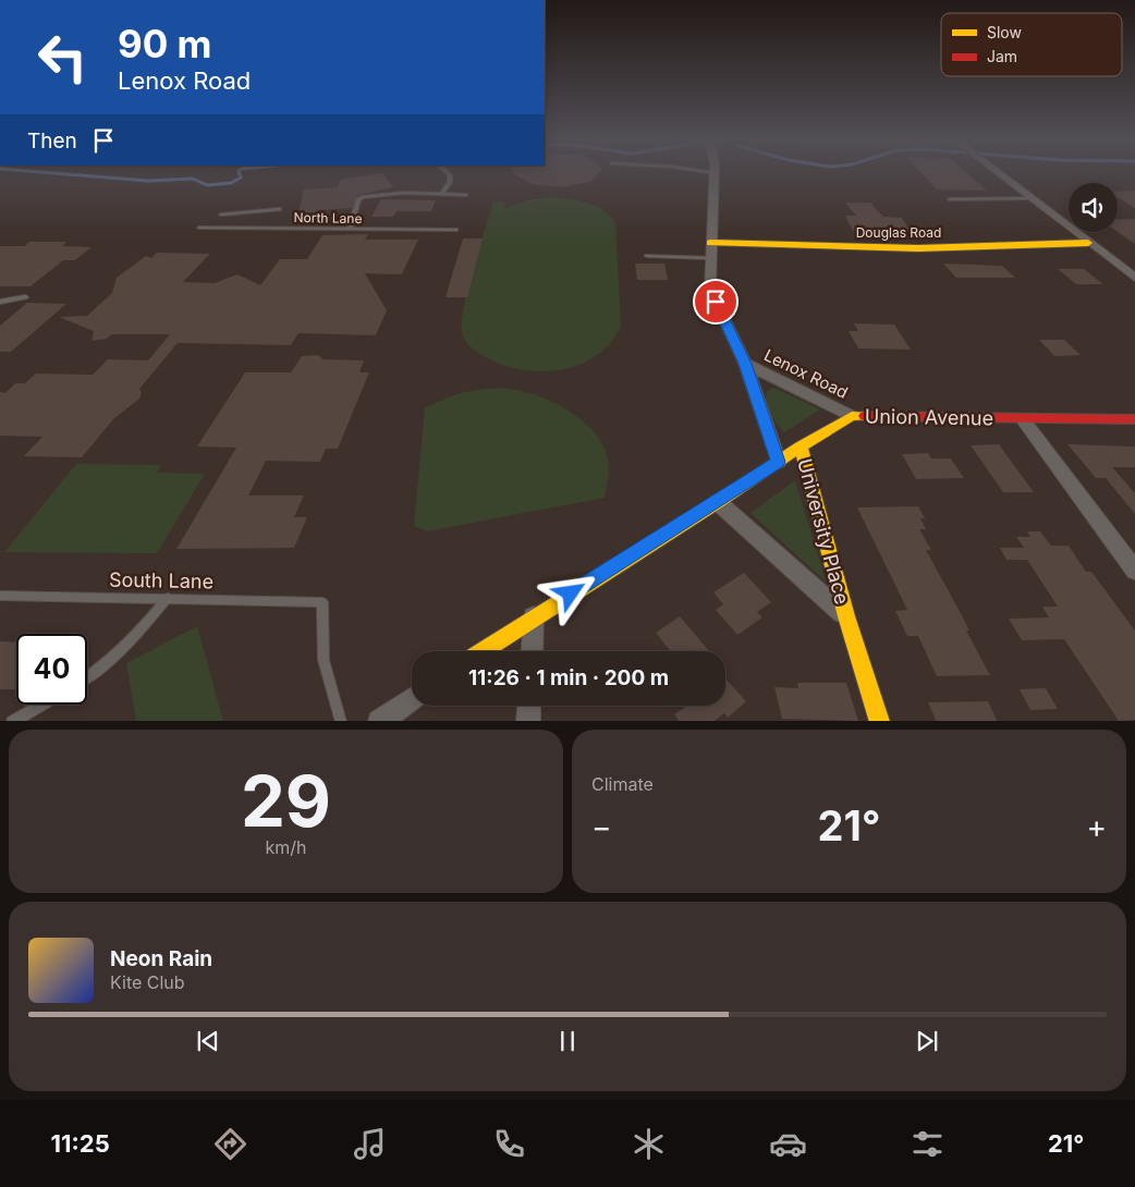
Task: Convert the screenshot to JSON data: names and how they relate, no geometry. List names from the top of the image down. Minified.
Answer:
{"streets":{"street":["Douglas Road","Lenox Road","Union Avenue","University Place"],"lane":["North Lane","South Lane"]},"crossings":[["Douglas Road","Lenox Road"],["Lenox Road","Union Avenue"],["Union Avenue","University Place"]],"legend":["Slow","Jam"],"page":{"turn":["90 m","Lenox Road"],"then":"Then","limit":"40","trip":"11:26 · 1 min · 200 m","tile":[["29","km/h"],"Climate"],"heat":["−","21°","+"],"song":["Neon Rain","Kite Club"],"tabs":["11:25","21°"]}}
